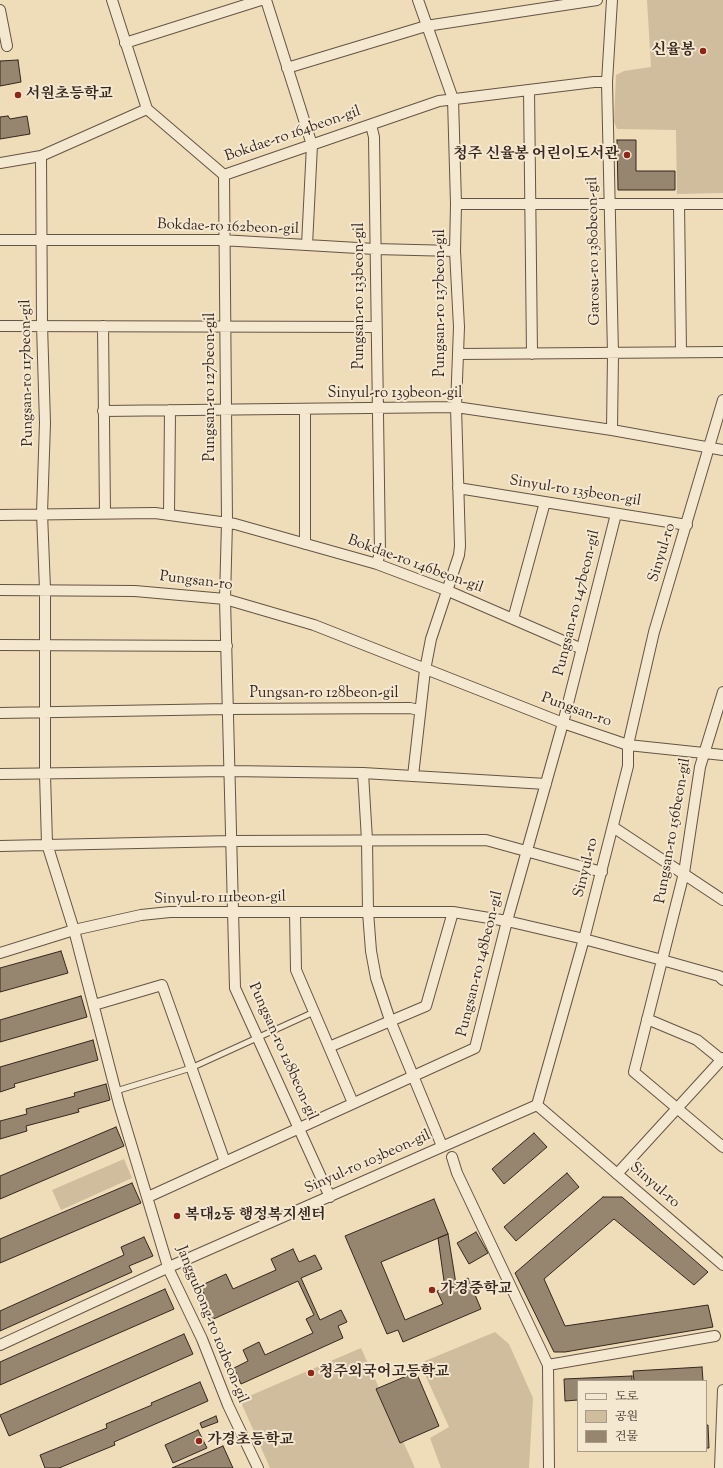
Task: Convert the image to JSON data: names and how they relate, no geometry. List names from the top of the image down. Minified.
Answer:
{"streets":{"street":["Bokdae-ro 164beon-gil","Bokdae-ro 162beon-gil","Garosu-ro 1380beon-gil","Pungsan-ro 133beon-gil","Pungsan-ro 137beon-gil","Pungsan-ro 117beon-gil","Pungsan-ro 127beon-gil","Sinyul-ro 139beon-gil","Sinyul-ro 135beon-gil","Sinyul-ro","Bokdae-ro 146beon-gil","Pungsan-ro","Pungsan-ro 147beon-gil","Pungsan-ro 128beon-gil","Pungsan-ro 156beon-gil","Sinyul-ro 111beon-gil","Pungsan-ro 148beon-gil","Sinyul-ro 103beon-gil","Janggubong-ro 101beon-gil"]},"crossings":[["Bokdae-ro 164beon-gil","Garosu-ro 1380beon-gil"],["Bokdae-ro 164beon-gil","Pungsan-ro 133beon-gil"],["Bokdae-ro 164beon-gil","Pungsan-ro 137beon-gil"],["Bokdae-ro 164beon-gil","Pungsan-ro 127beon-gil"],["Bokdae-ro 162beon-gil","Pungsan-ro 133beon-gil"],["Bokdae-ro 162beon-gil","Pungsan-ro 137beon-gil"],["Bokdae-ro 162beon-gil","Pungsan-ro 117beon-gil"],["Bokdae-ro 162beon-gil","Pungsan-ro 127beon-gil"],["Garosu-ro 1380beon-gil","Sinyul-ro 139beon-gil"],["Pungsan-ro 133beon-gil","Sinyul-ro 139beon-gil"],["Pungsan-ro 133beon-gil","Bokdae-ro 146beon-gil"],["Pungsan-ro 137beon-gil","Sinyul-ro 139beon-gil"],["Pungsan-ro 137beon-gil","Sinyul-ro 135beon-gil"],["Pungsan-ro 137beon-gil","Bokdae-ro 146beon-gil"],["Pungsan-ro 137beon-gil","Pungsan-ro"],["Pungsan-ro 117beon-gil","Bokdae-ro 146beon-gil"],["Pungsan-ro 117beon-gil","Pungsan-ro"],["Pungsan-ro 117beon-gil","Pungsan-ro 128beon-gil"],["Pungsan-ro 117beon-gil","Janggubong-ro 101beon-gil"],["Pungsan-ro 127beon-gil","Sinyul-ro 139beon-gil"],["Pungsan-ro 127beon-gil","Bokdae-ro 146beon-gil"],["Pungsan-ro 127beon-gil","Pungsan-ro"],["Pungsan-ro 127beon-gil","Pungsan-ro 128beon-gil"],["Sinyul-ro 139beon-gil","Sinyul-ro"],["Sinyul-ro 135beon-gil","Sinyul-ro"],["Sinyul-ro 135beon-gil","Pungsan-ro 147beon-gil"],["Sinyul-ro","Pungsan-ro"],["Sinyul-ro","Sinyul-ro 111beon-gil"],["Sinyul-ro","Sinyul-ro 103beon-gil"],["Bokdae-ro 146beon-gil","Pungsan-ro 147beon-gil"],["Pungsan-ro","Pungsan-ro 147beon-gil"],["Pungsan-ro","Pungsan-ro 128beon-gil"],["Pungsan-ro","Pungsan-ro 156beon-gil"],["Pungsan-ro","Pungsan-ro 148beon-gil"],["Pungsan-ro 147beon-gil","Pungsan-ro 148beon-gil"],["Pungsan-ro 128beon-gil","Sinyul-ro 111beon-gil"],["Pungsan-ro 128beon-gil","Pungsan-ro 148beon-gil"],["Pungsan-ro 128beon-gil","Sinyul-ro 103beon-gil"],["Pungsan-ro 156beon-gil","Sinyul-ro 111beon-gil"],["Sinyul-ro 111beon-gil","Pungsan-ro 148beon-gil"],["Sinyul-ro 111beon-gil","Janggubong-ro 101beon-gil"],["Pungsan-ro 148beon-gil","Janggubong-ro 101beon-gil"],["Sinyul-ro 103beon-gil","Janggubong-ro 101beon-gil"]],"places":["신율봉","서원초등학교","청주 신율봉 어린이도서관","복대2동 행정복지센터","가경중학교","청주외국어고등학교","가경초등학교"],"legend":["도로","공원","건물"]}
